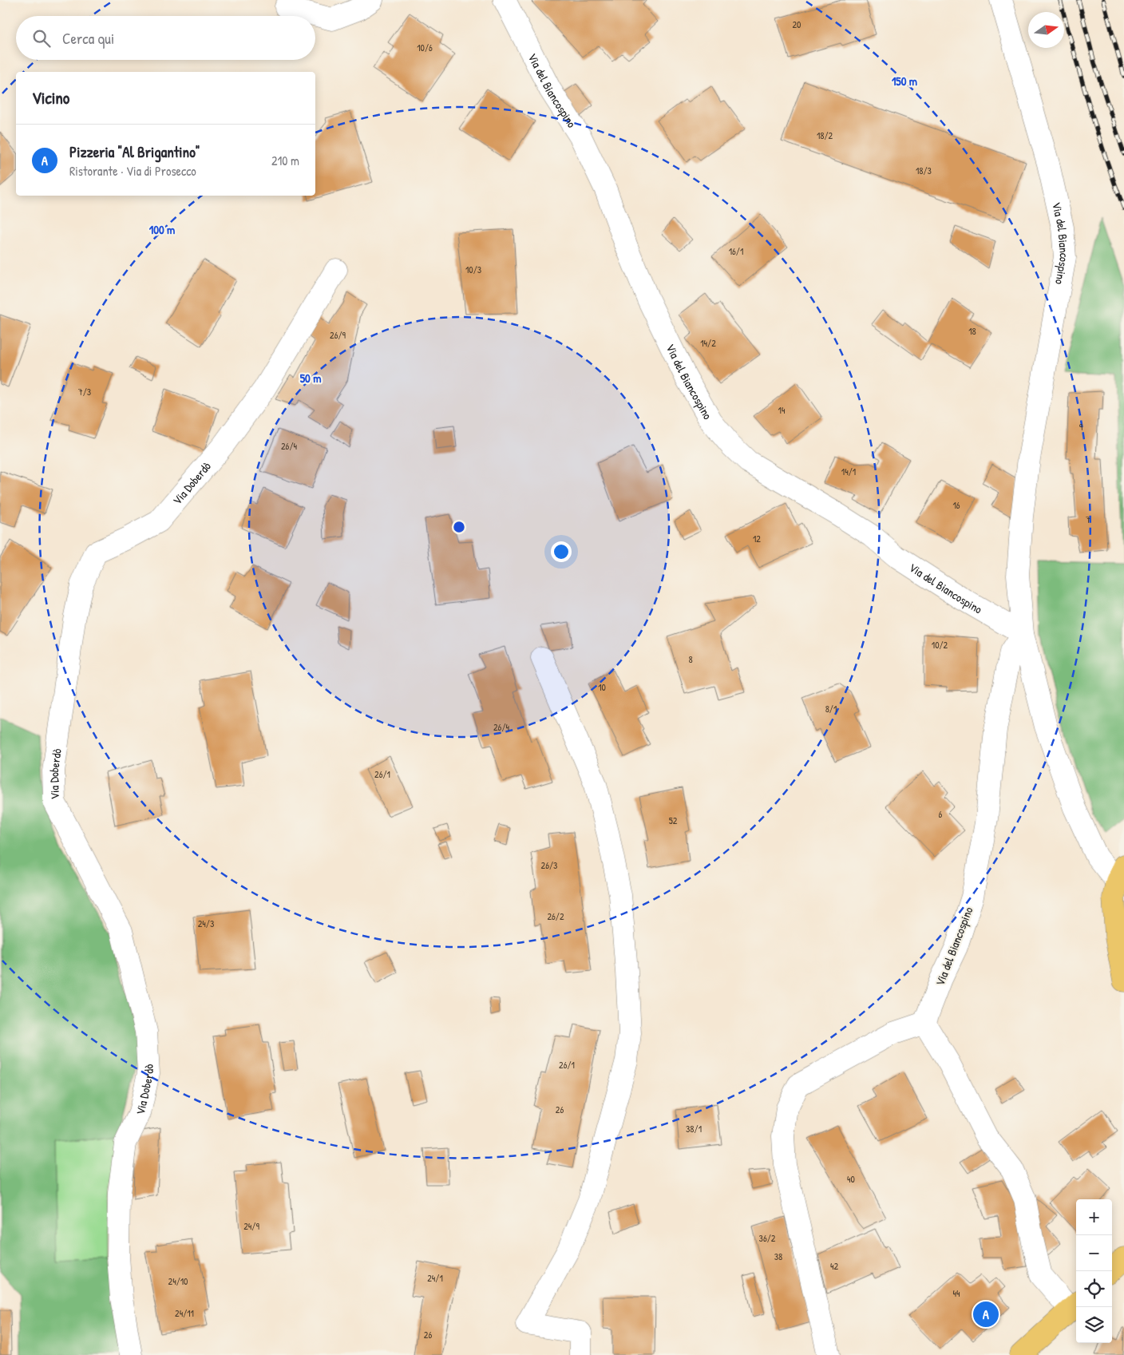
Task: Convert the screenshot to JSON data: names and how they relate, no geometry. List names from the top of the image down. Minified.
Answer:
{"streets":{"street":["Via del Biancospino","Via Doberdò"]},"house_numbers":["20","10/6","18/2","18/3","16/1","10/3","18","26/9","14/2","7/3","14","9","26/4","14/1","16","7","12","10/2","8","10","8/1","26/4","26/1","6","52","26/3","26/2","24/3","26/1","26","38/1","40","24/9","36/2","38","42","24/1","24/10","44","24/11","26"],"north":"right","page":{"search":"Cerca qui","heading":"Vicino","list":[{"mark":"A","name":"Pizzeria \"Al Brigantino\"","note":"Ristorante · Via di Prosecco","value":"210 m"}],"map_buttons":["+","−"],"pins":"A"},"rings":["150 m","100 m","50 m"]}
